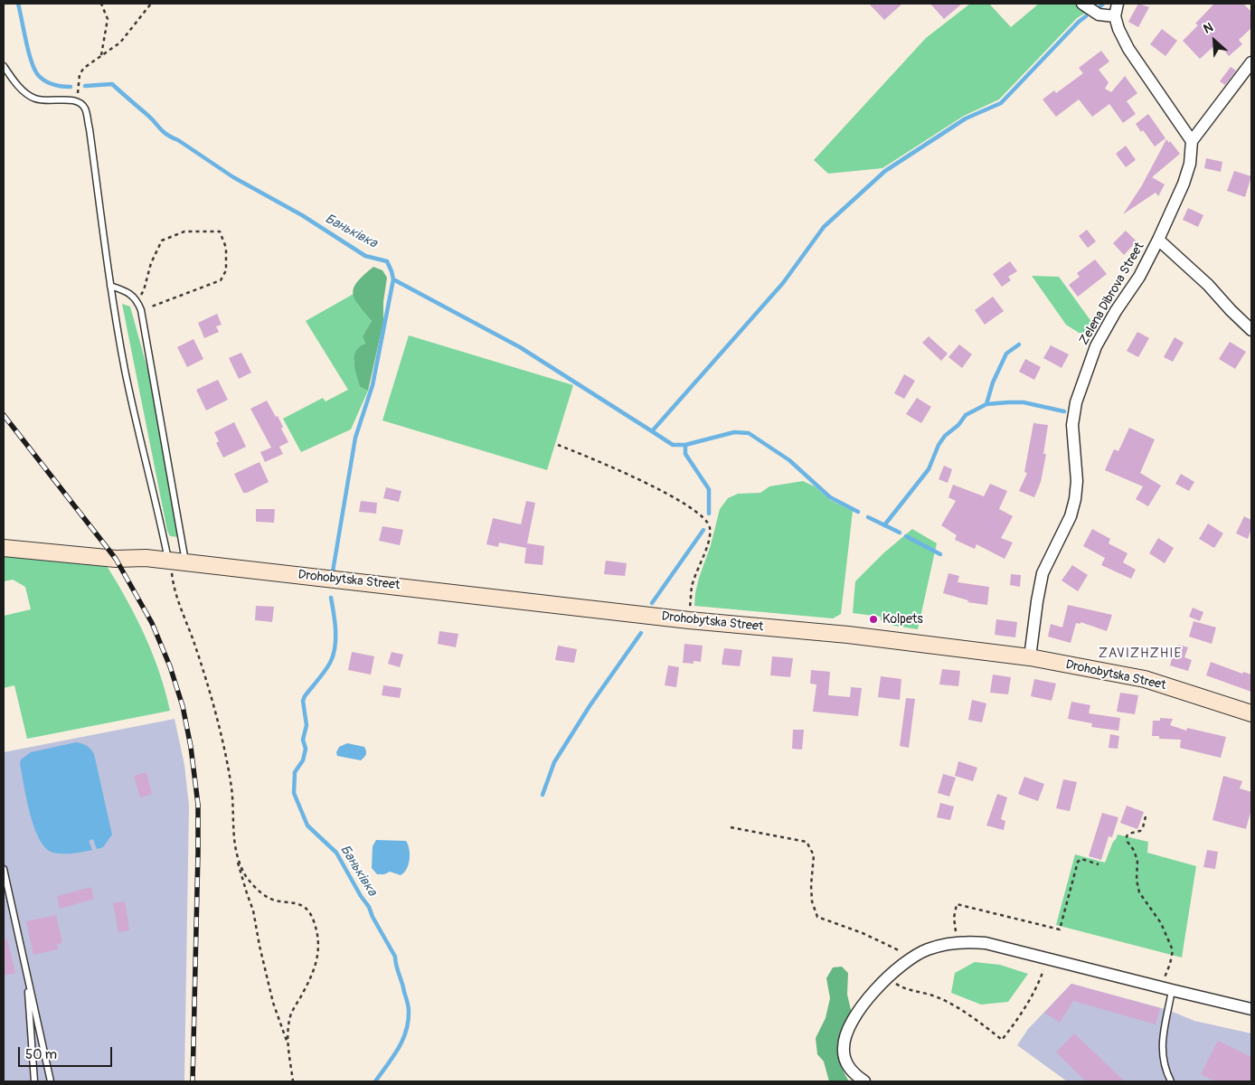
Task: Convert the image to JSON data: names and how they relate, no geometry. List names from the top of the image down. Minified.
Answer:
{"streets":{"street":["Zelena Dibrova Street","Drohobytska Street"]},"crossings":[["Zelena Dibrova Street","Drohobytska Street"]],"districts":["ZAVIZHZHIE"],"water":["Баньківка"],"places":["Kolpets"],"scale_bar":"50 m","north":"top left"}
